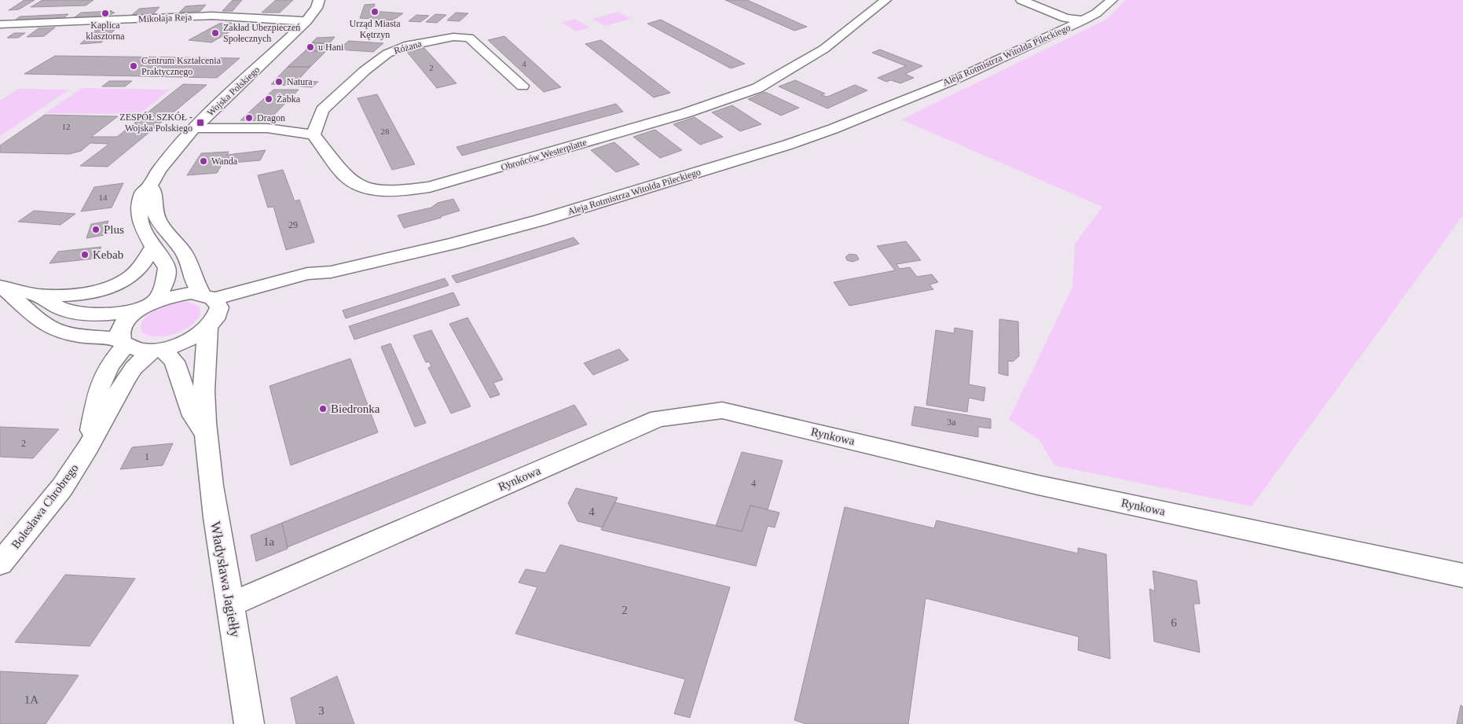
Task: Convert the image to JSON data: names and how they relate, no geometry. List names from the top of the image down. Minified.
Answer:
{"streets":{"street":["Mikołaja Reja","Różana","Aleja Rotmistrza Witolda Pileckiego","Wojska Polskiego","Obrońców Westerplatte","Rynkowa","Bolesława Chrobrego","Władysława Jagiełły"]},"crossings":[["Mikołaja Reja","Wojska Polskiego"],["Różana","Obrońców Westerplatte"],["Aleja Rotmistrza Witolda Pileckiego","Bolesława Chrobrego"],["Aleja Rotmistrza Witolda Pileckiego","Władysława Jagiełły"],["Rynkowa","Władysława Jagiełły"],["Bolesława Chrobrego","Władysława Jagiełły"]],"places":{"other":["Urząd Miasta Kętrzyn","Kaplica klasztorna","Zakład Ubezpieczeń Społecznych","u Hani","Centrum Kształcenia Praktycznego","Natura","Żabka","Dragon","Wanda","Plus","Kebab","Biedronka"],"transit":["ZESPÓŁ SZKÓŁ - Wojska Polskiego"]},"house_numbers":["4","2","12","28","14","29","3a","2","1","4","4","1a","2","6","1A","3"]}
